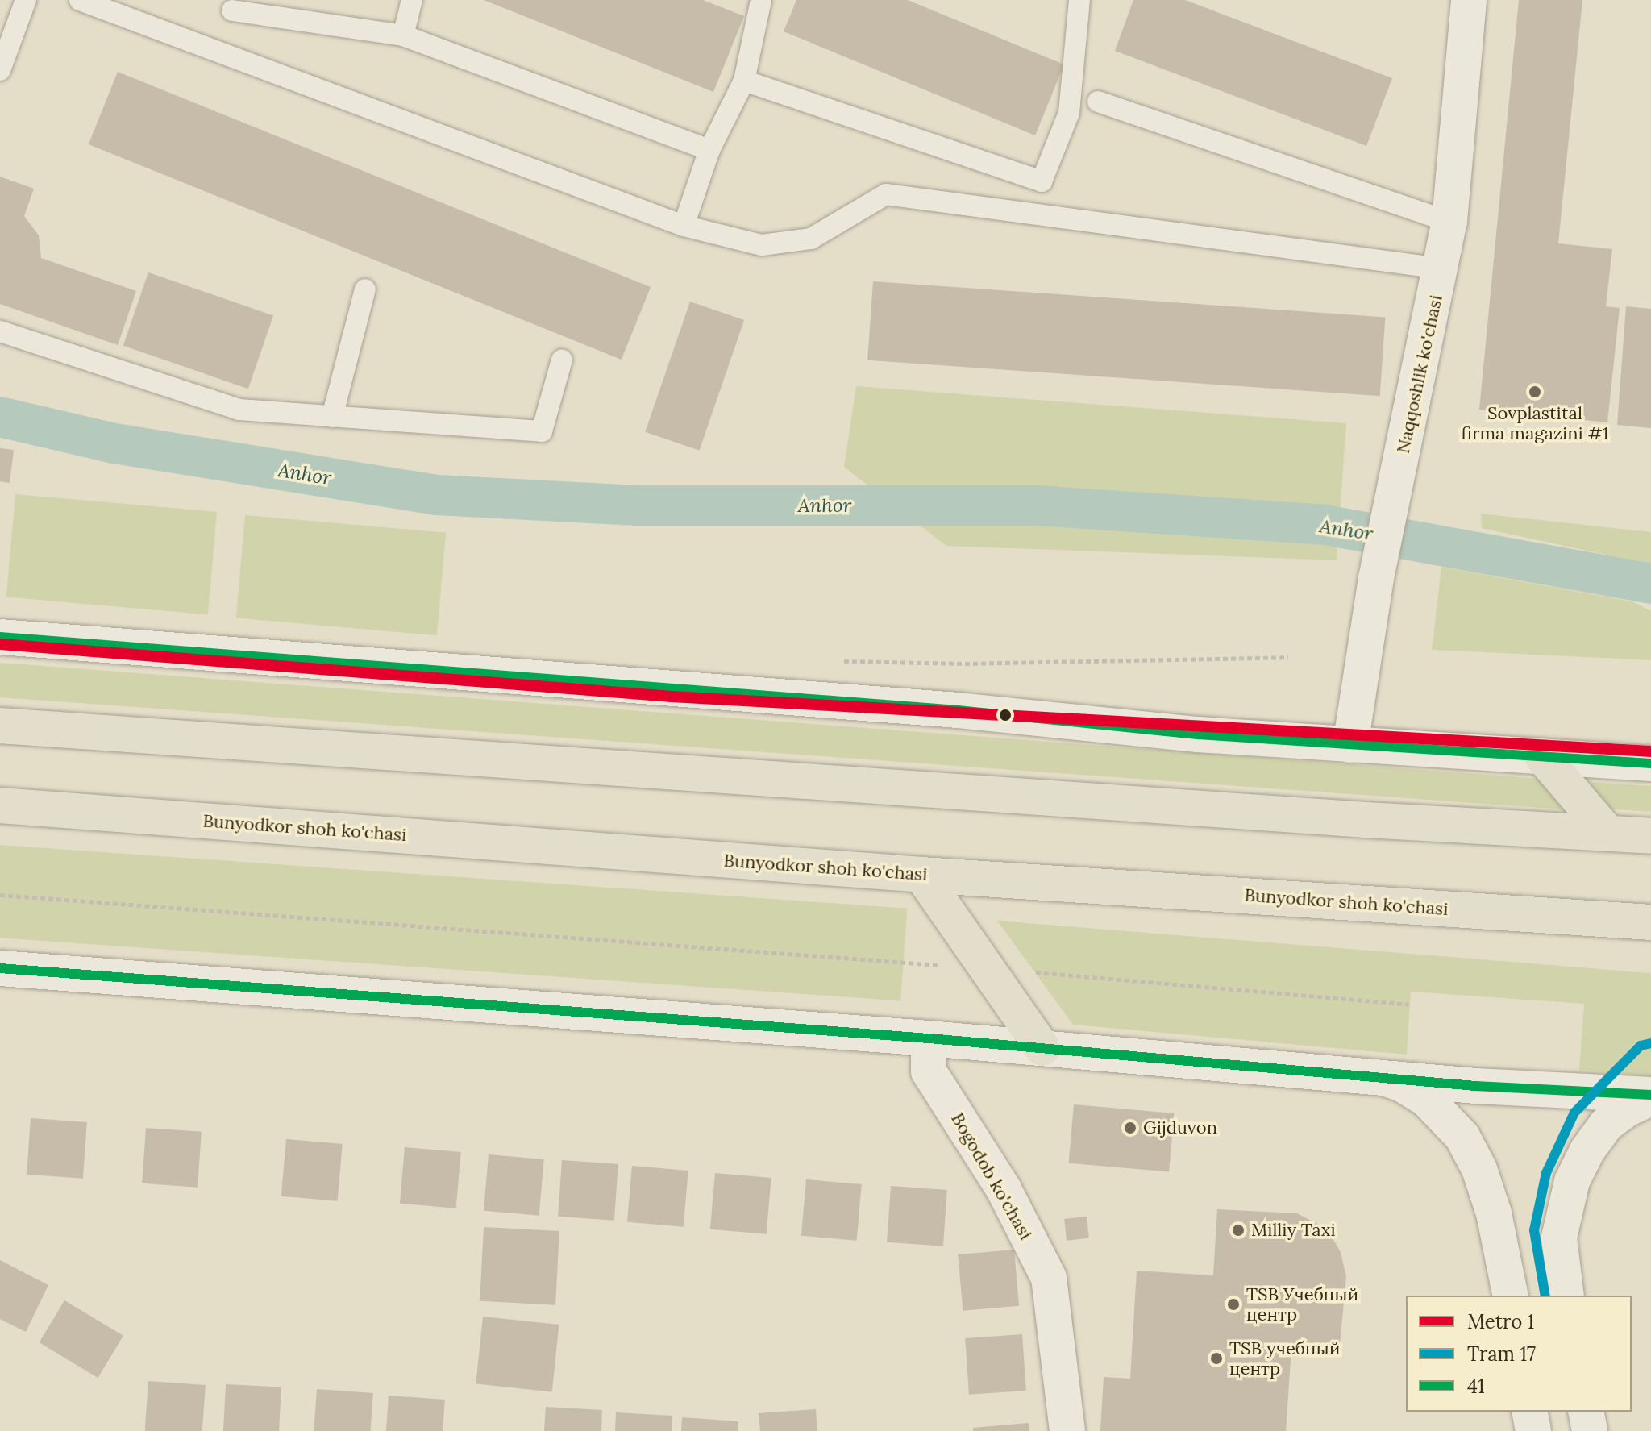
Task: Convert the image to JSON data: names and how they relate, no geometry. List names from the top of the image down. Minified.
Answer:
{"streets":{"main road":["Bunyodkor shoh ko'chasi"],"street":["Naqqoshlik ko'chasi","Bogodob ko'chasi"]},"water":["Anhor"],"places":["Sovplastital firma magazini #1","Gijduvon","Milliy Taxi","TSB Учебный центр","TSB учебный центр"],"lines":["transit line 41","metro line 1","tram line 17"],"legend":["Metro 1","Tram 17","41"]}
